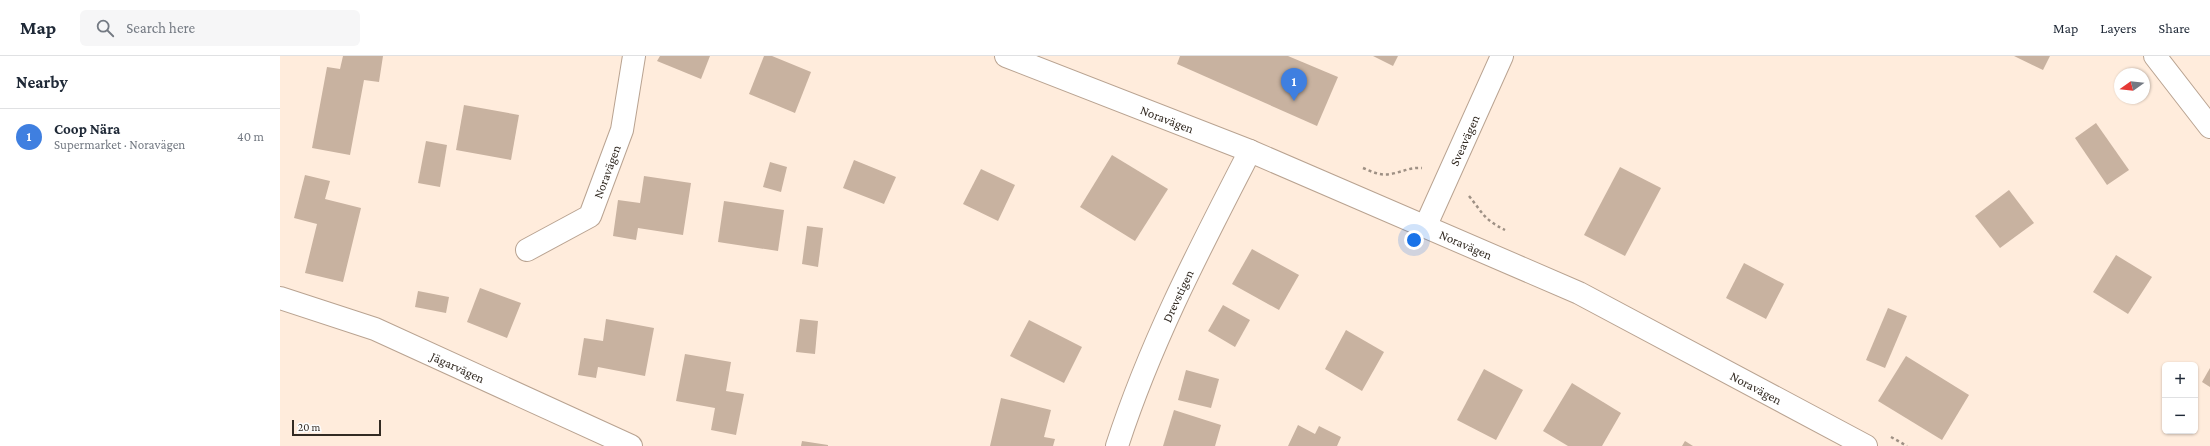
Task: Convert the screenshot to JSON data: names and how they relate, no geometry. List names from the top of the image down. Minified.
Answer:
{"streets":{"street":["Noravägen","Sveavägen","Drevstigen","Jägarvägen"]},"crossings":[["Noravägen","Sveavägen"],["Noravägen","Drevstigen"]],"scale_bar":"20 m","north":"left","page":{"header":"Map","search":"Search here","nav":["Map","Layers","Share"],"heading":"Nearby","pins":"1","list":[{"mark":"1","name":"Coop Nära","note":"Supermarket · Noravägen","value":"40 m"}],"map_buttons":["+","−"],"scale":"20 m"}}
